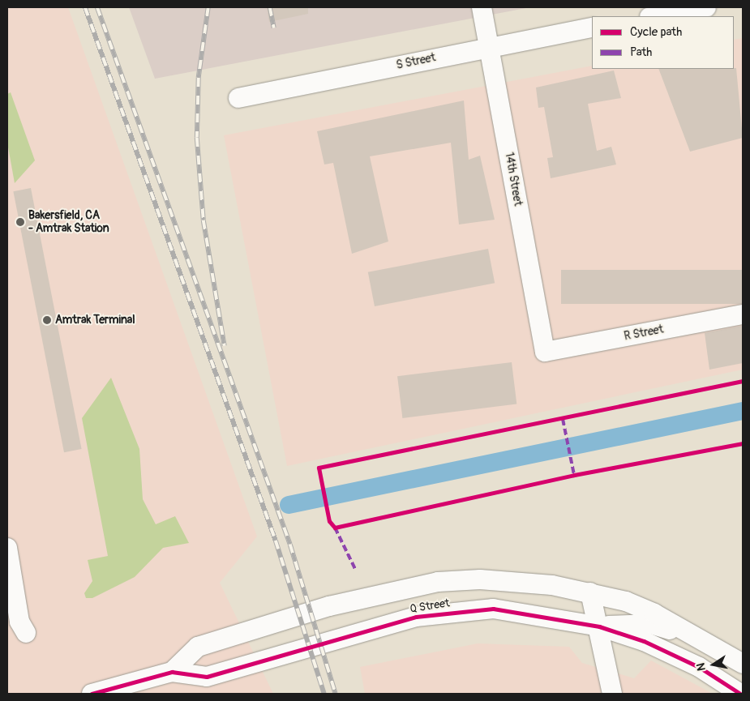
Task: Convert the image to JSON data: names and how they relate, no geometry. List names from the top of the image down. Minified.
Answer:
{"streets":{"street":["S Street","14th Street","R Street","Q Street"]},"crossings":[["S Street","14th Street"],["14th Street","R Street"]],"places":["Bakersfield, CA - Amtrak Station","Amtrak Terminal"],"legend":["Cycle path","Path"],"north":"left"}
